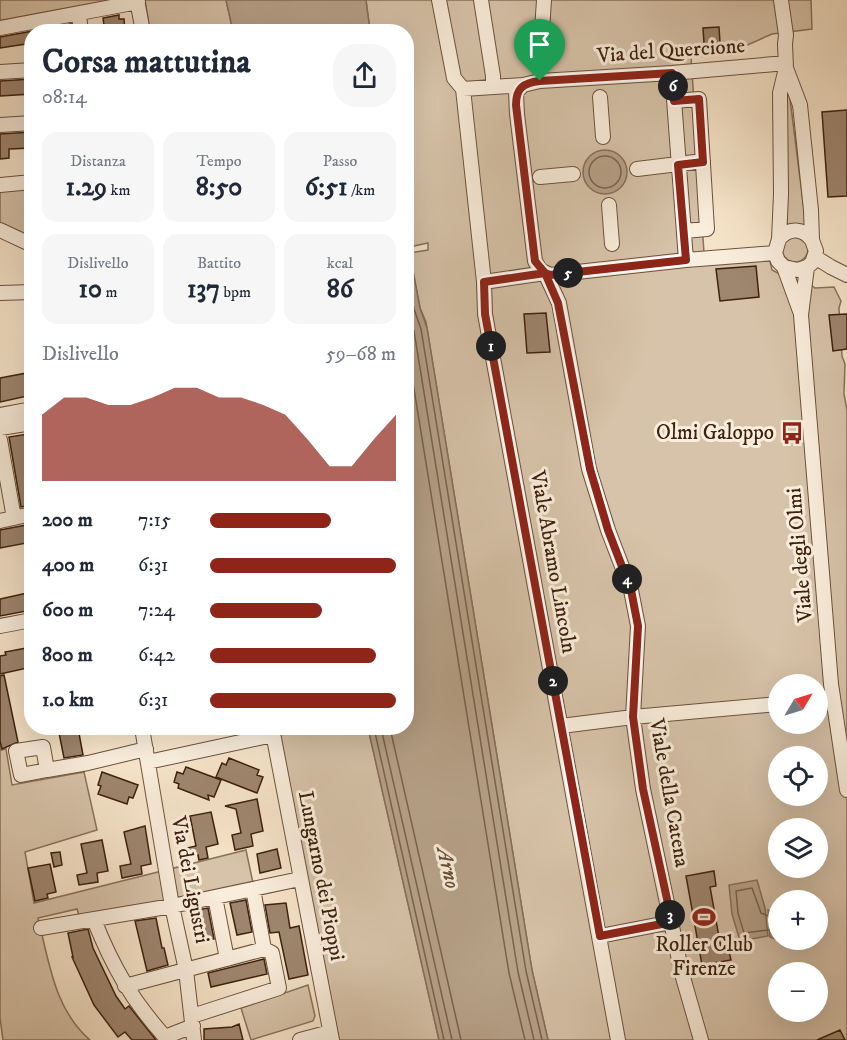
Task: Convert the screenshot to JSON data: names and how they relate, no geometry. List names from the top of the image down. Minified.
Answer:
{"streets":{"street":["Via del Quercione","Viale degli Olmi","Viale Abramo Lincoln","Viale della Catena","Lungarno dei Pioppi","Via dei Ligustri"]},"crossings":[["Via del Quercione","Viale Abramo Lincoln"],["Via del Quercione","Viale della Catena"]],"water":["Arno"],"places":{"bus stop":["Olmi Galoppo"],"sports":["Roller Club Firenze"]},"north":"top right","page":{"heading":["Corsa mattutina","08:14"],"pins":["6","5","1","4","2","3"],"stats":[["Distanza","1.29 km"],["Tempo","8:50"],["Passo","6:51 /km"],["Dislivello","10 m"],["Battito","137 bpm"],["kcal","86"]],"chart":["Dislivello","59–68 m"],"list":[{"name":"200 m","note":"7:15"},{"name":"400 m","note":"6:31"},{"name":"600 m","note":"7:24"},{"name":"800 m","note":"6:42"},{"name":"1.0 km","note":"6:31"}],"map_buttons":["+","−"]}}
